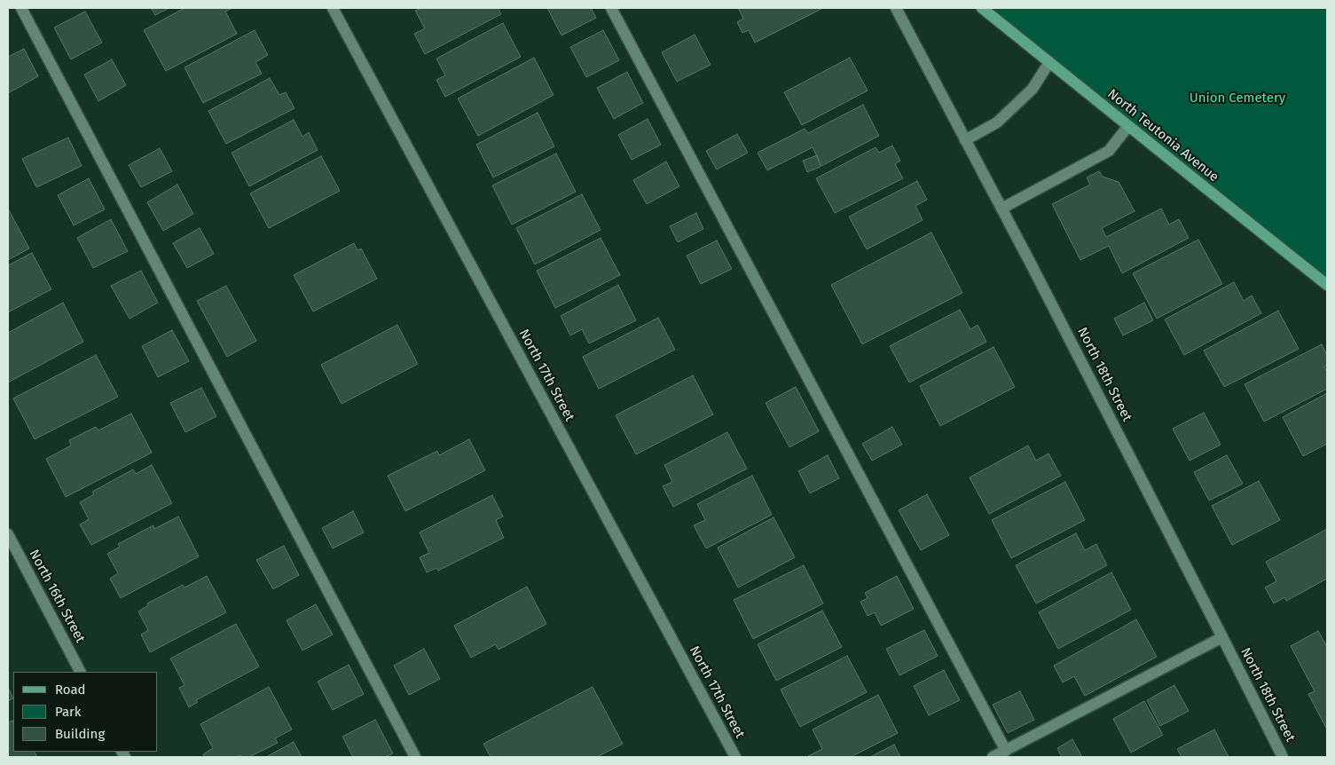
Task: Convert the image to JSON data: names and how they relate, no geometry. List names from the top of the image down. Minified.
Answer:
{"streets":{"main road":["North Teutonia Avenue"],"street":["North 18th Street","North 17th Street","North 16th Street"]},"parks":["Union Cemetery"],"legend":["Road","Park","Building"]}
